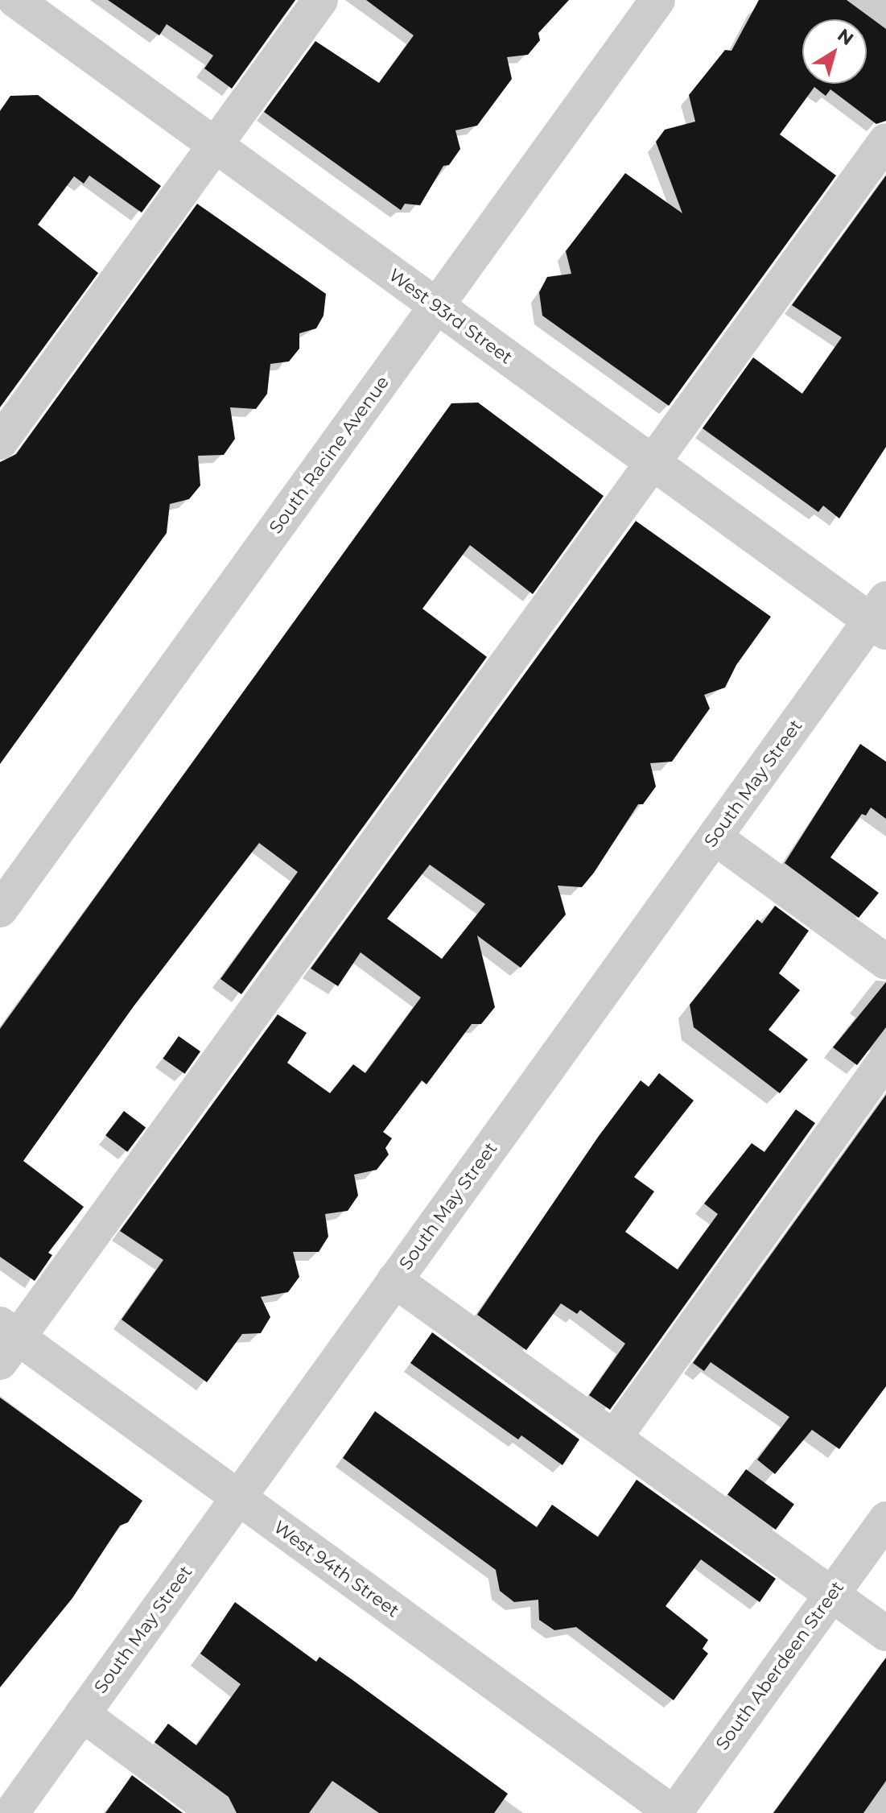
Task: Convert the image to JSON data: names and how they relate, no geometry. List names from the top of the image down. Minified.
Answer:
{"streets":{"street":["West 93rd Street","South Racine Avenue","South May Street","West 94th Street","South Aberdeen Street"]},"crossings":[["West 93rd Street","South Racine Avenue"],["West 93rd Street","South May Street"],["South May Street","West 94th Street"],["West 94th Street","South Aberdeen Street"]],"north":"top right"}
